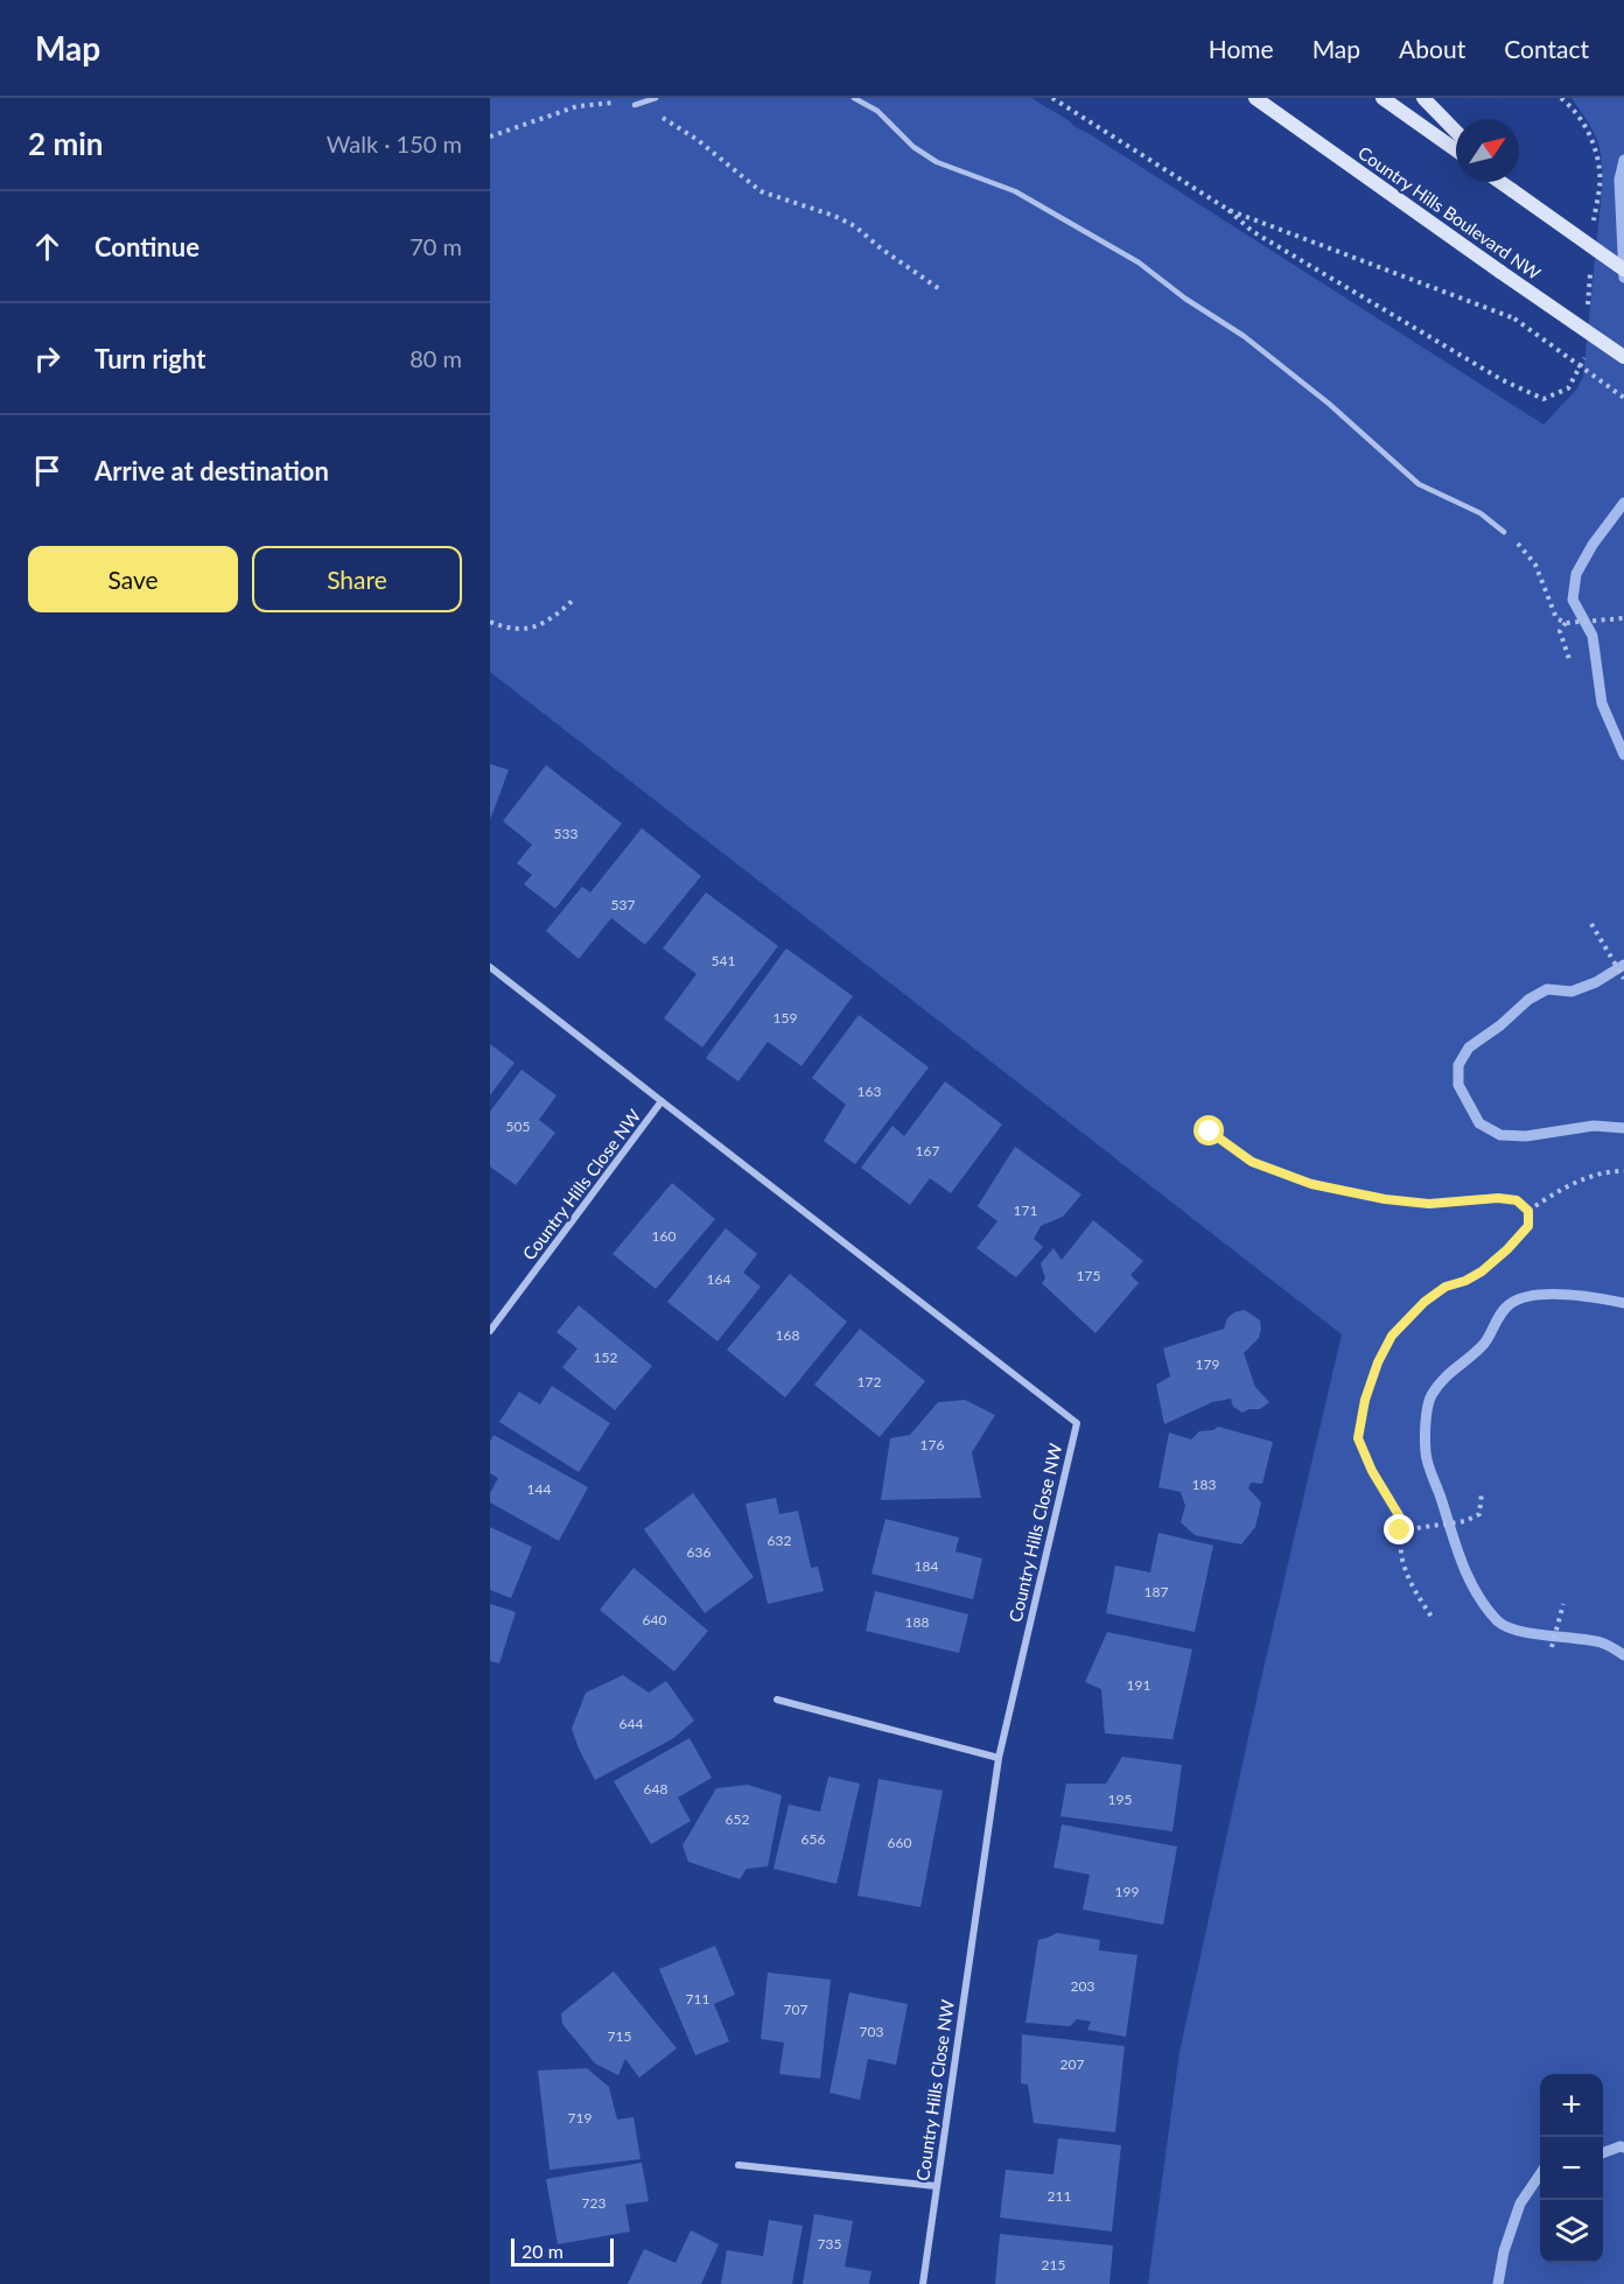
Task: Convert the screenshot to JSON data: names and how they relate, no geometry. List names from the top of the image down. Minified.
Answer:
{"streets":{"main road":["Country Hills Boulevard NW"],"street":["Country Hills Close NW"]},"house_numbers":["533","537","541","159","163","505","167","171","160","175","164","168","152","179","172","176","183","144","632","636","184","187","640","188","191","644","648","195","652","656","660","199","203","711","707","703","715","207","719","211","723","735","215"],"scale_bar":"20 m","north":"top right","page":{"header":"Map","nav":["Home","Map","About","Contact"],"heading":["2 min","Walk · 150 m"],"list":[["Continue","70 m"],["Turn right","80 m"],"Arrive at destination"],"buttons":["Save","Share"],"map_buttons":["+","−"],"scale":"20 m"}}
